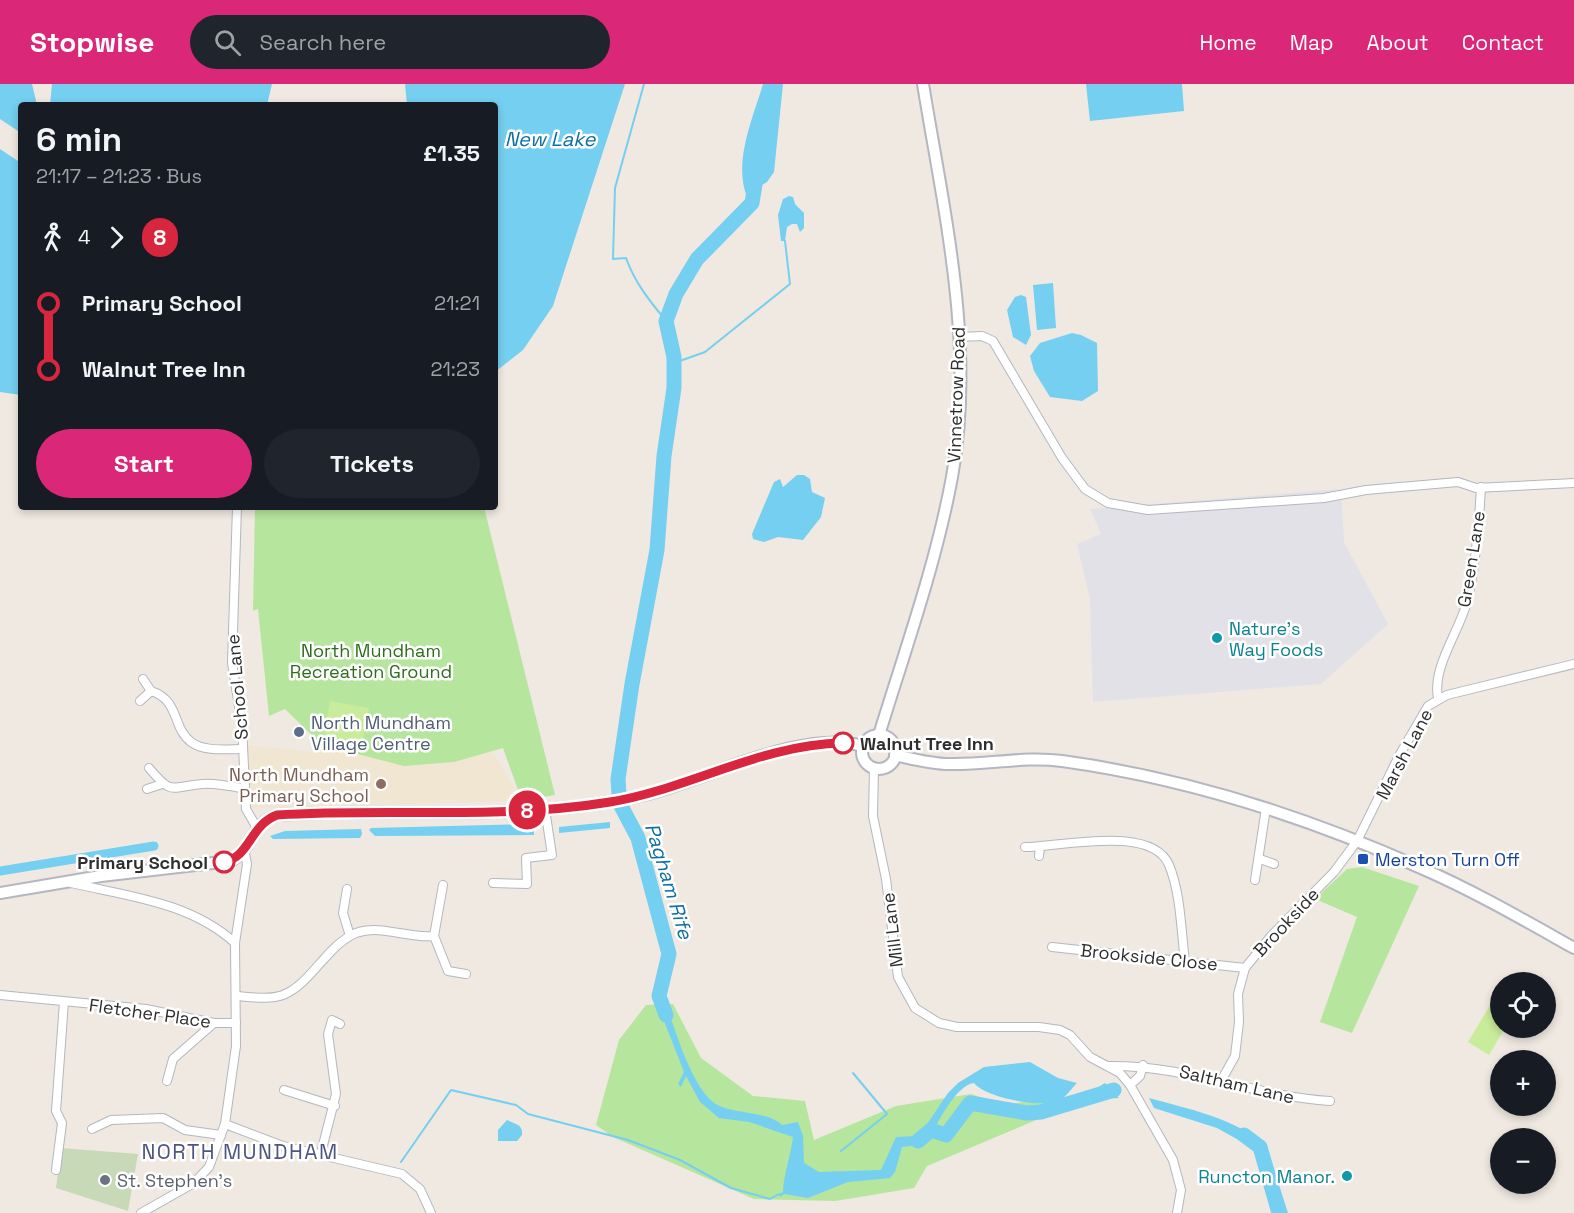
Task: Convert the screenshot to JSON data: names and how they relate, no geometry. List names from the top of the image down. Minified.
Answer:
{"streets":{"main road":["Vinnetrow Road"],"street":["Green Lane","School Lane","Marsh Lane","Brookside","Mill Lane","Brookside Close","Fletcher Place","Saltham Lane"]},"crossings":[["Vinnetrow Road","Mill Lane"],["Green Lane","Marsh Lane"],["Marsh Lane","Brookside"],["Brookside","Brookside Close"],["Brookside","Saltham Lane"],["Mill Lane","Saltham Lane"]],"districts":["NORTH MUNDHAM"],"water":["New Lake","Pagham Rife"],"parks":["North Mundham Recreation Ground"],"places":{"other":["Nature’s Way Foods","North Mundham Village Centre","Walnut Tree Inn","North Mundham Primary School","Primary School","Runcton Manor.","St. Stephen's"],"transit":["Merston Turn Off"]},"lines":["bus line 8"],"page":{"header":"Stopwise","search":"Search here","nav":["Home","Map","About","Contact"],"on_map":"8","heading":["6 min","21:17 – 21:23 · Bus","£1.35"],"legs":["4","8"],"list":[{"name":"Primary School","value":"21:21"},{"name":"Walnut Tree Inn","value":"21:23"}],"buttons":["Start","Tickets"],"map_buttons":["+","−"]}}
